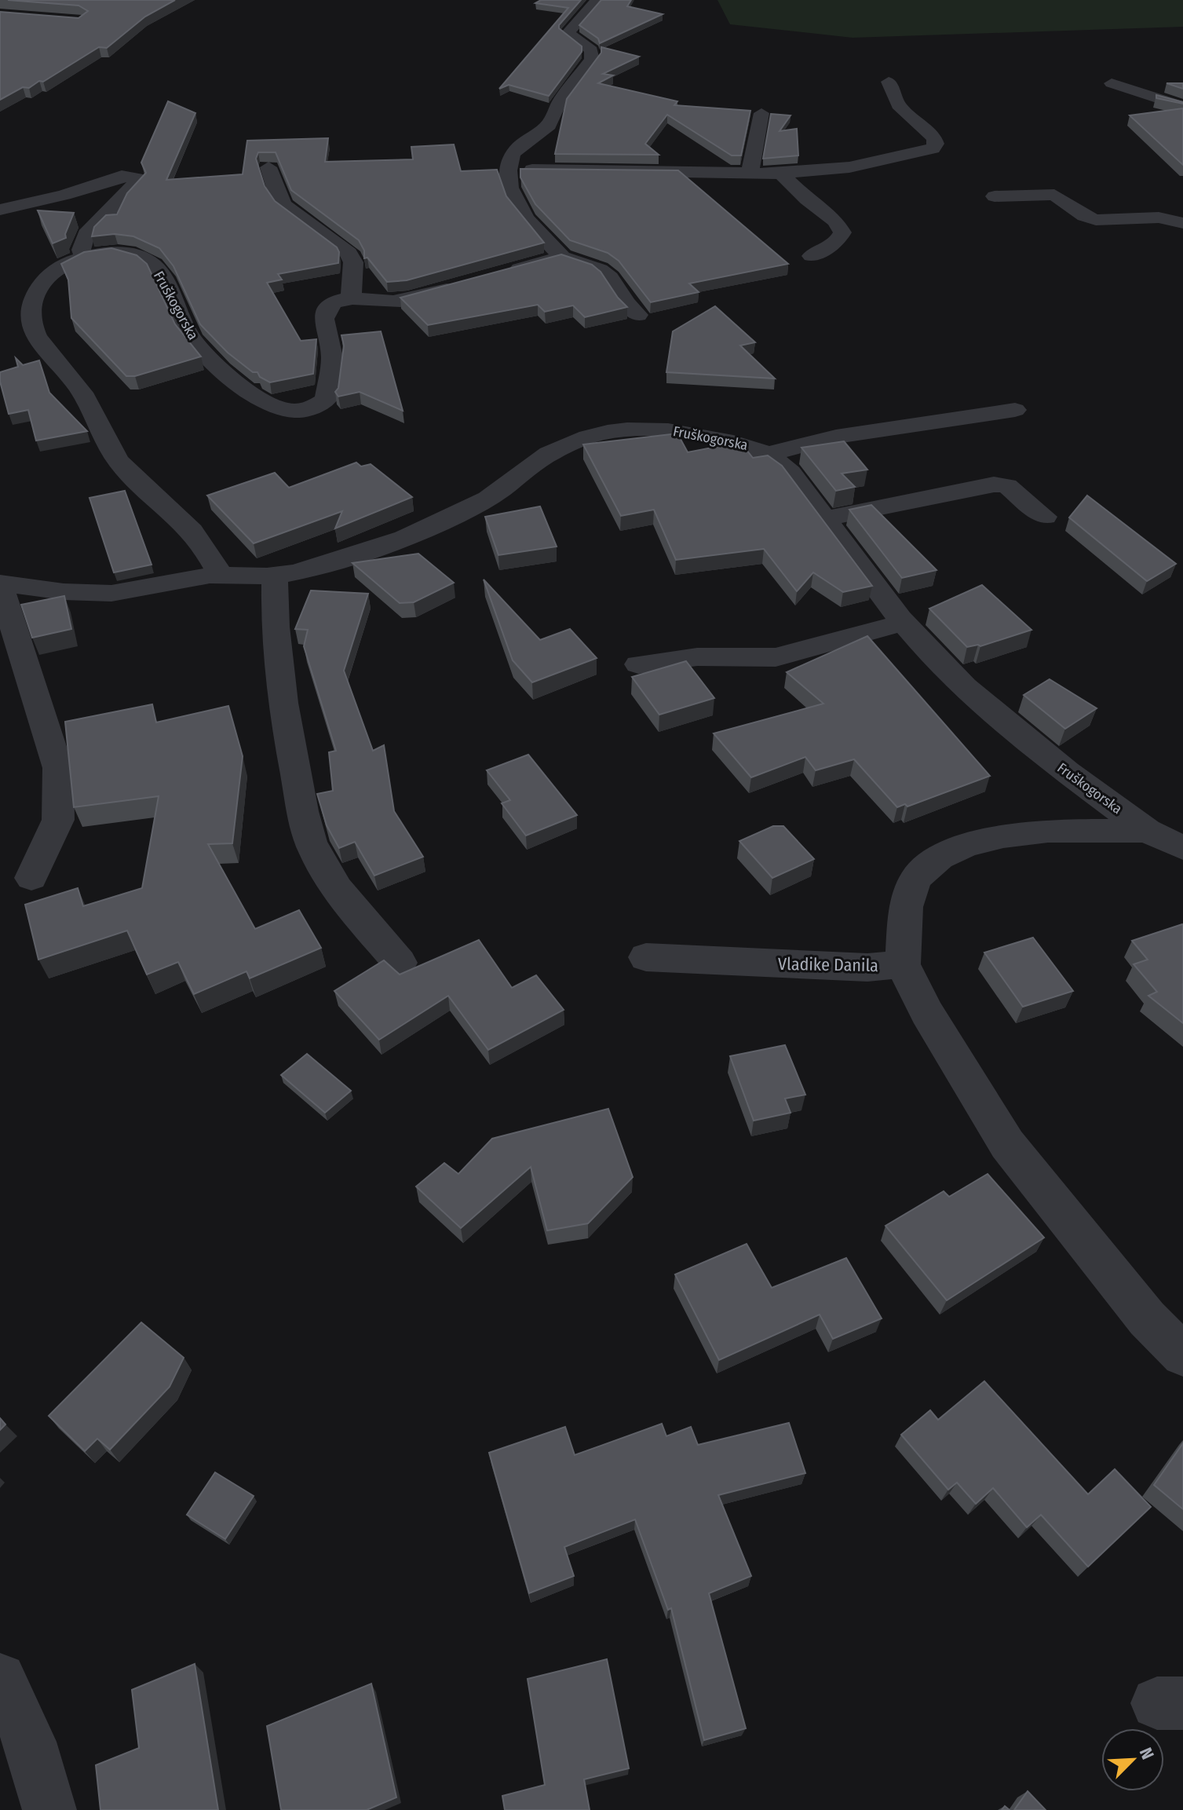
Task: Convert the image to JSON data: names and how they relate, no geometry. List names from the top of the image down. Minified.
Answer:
{"streets":{"street":["Fruškogorska","Vladike Danila"]},"crossings":[["Fruškogorska","Vladike Danila"]],"north":"top right"}
